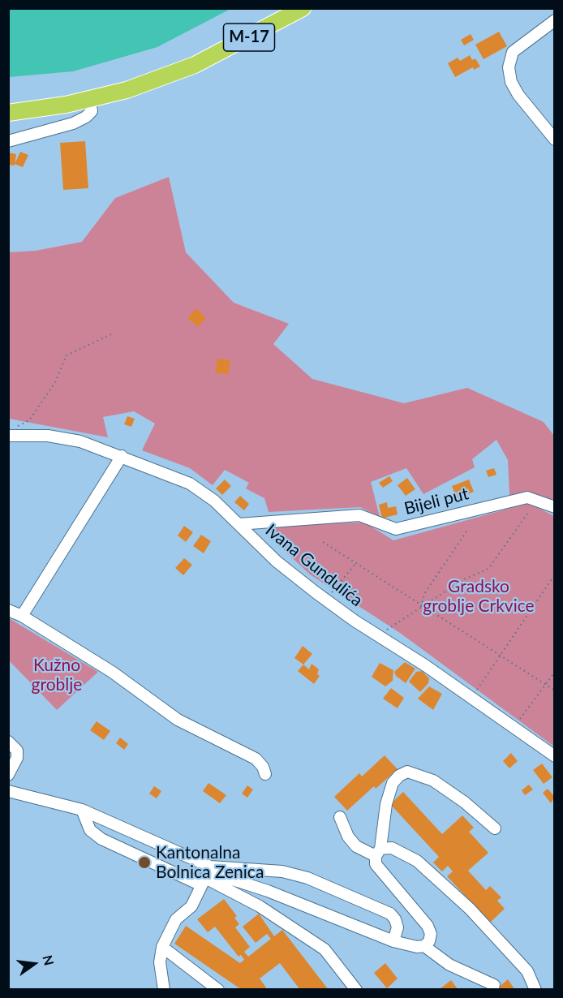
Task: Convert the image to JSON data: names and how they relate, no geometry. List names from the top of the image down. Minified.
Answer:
{"streets":{"highway":["M-17"],"street":["Bijeli put","Ivana Gundulića"]},"crossings":[["Bijeli put","Ivana Gundulića"]],"parks":["Gradsko groblje Crkvice","Kužno groblje"],"places":["Kantonalna Bolnica Zenica"],"north":"right"}
